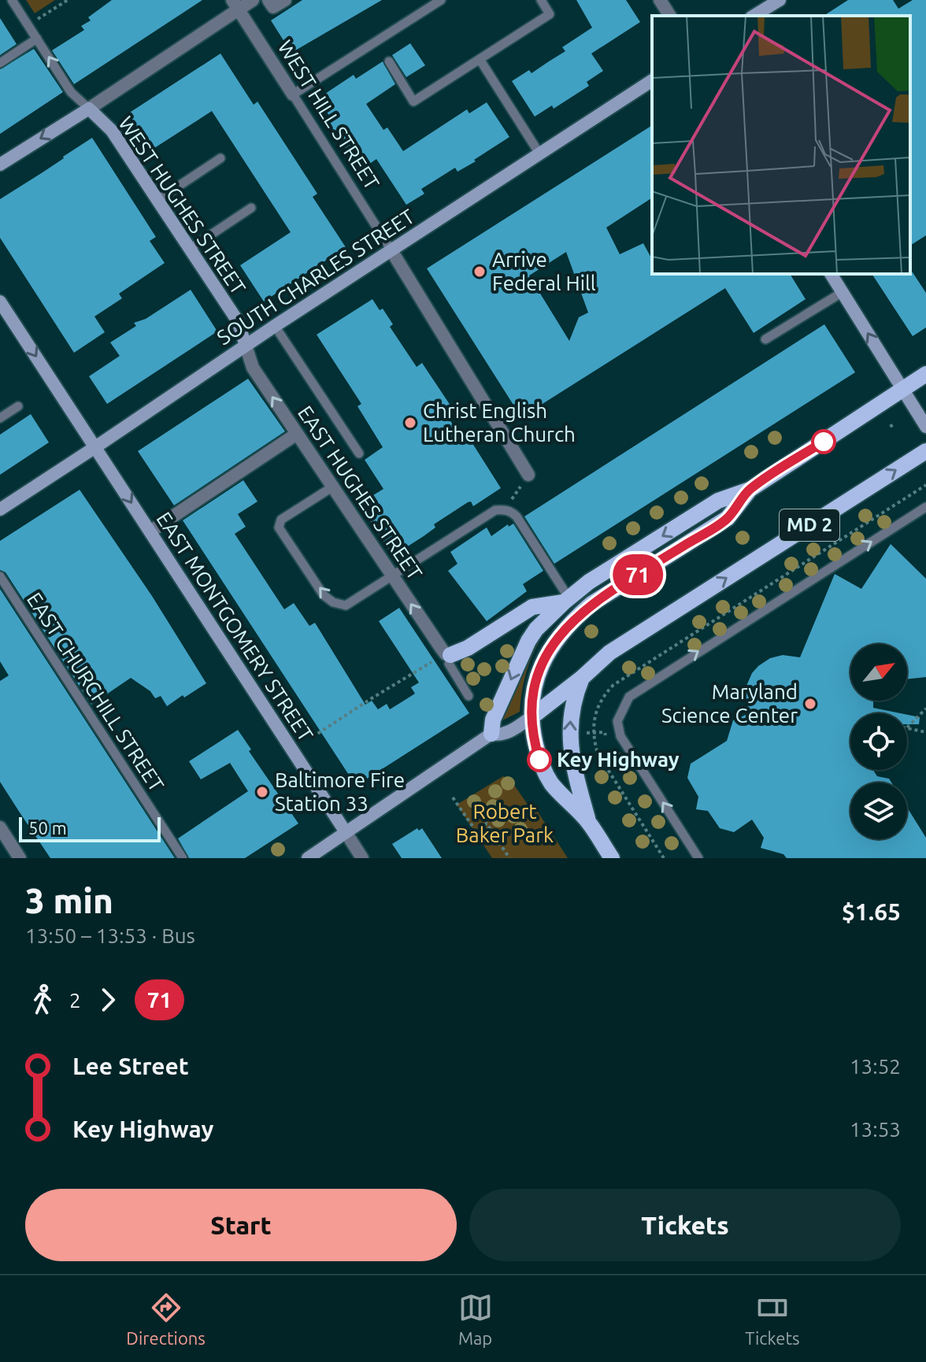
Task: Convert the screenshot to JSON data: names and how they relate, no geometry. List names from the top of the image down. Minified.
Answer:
{"streets":{"main road":["WEST HUGHES STREET","SOUTH CHARLES STREET","MD 2","EAST MONTGOMERY STREET"],"street":["WEST HILL STREET","EAST HUGHES STREET"],"lane":["EAST CHURCHILL STREET"]},"crossings":[["WEST HILL STREET","SOUTH CHARLES STREET"],["WEST HUGHES STREET","SOUTH CHARLES STREET"],["WEST HUGHES STREET","EAST HUGHES STREET"],["SOUTH CHARLES STREET","EAST HUGHES STREET"],["SOUTH CHARLES STREET","EAST MONTGOMERY STREET"],["MD 2","EAST MONTGOMERY STREET"]],"one_way":["EAST HUGHES STREET","EAST MONTGOMERY STREET"],"parks":["Robert Baker Park"],"places":["Arrive Federal Hill","Christ English Lutheran Church","Maryland Science Center","Key Highway","Baltimore Fire Station 33"],"lines":["bus line 71"],"scale_bar":"50 m","north":"top right","page":{"on_map":"71","scale":"50 m","heading":["3 min","13:50 – 13:53 · Bus","$1.65"],"legs":["2","71"],"list":[{"name":"Lee Street","value":"13:52"},{"name":"Key Highway","value":"13:53"}],"buttons":["Start","Tickets"],"tabs":["Directions","Map","Tickets"]}}
